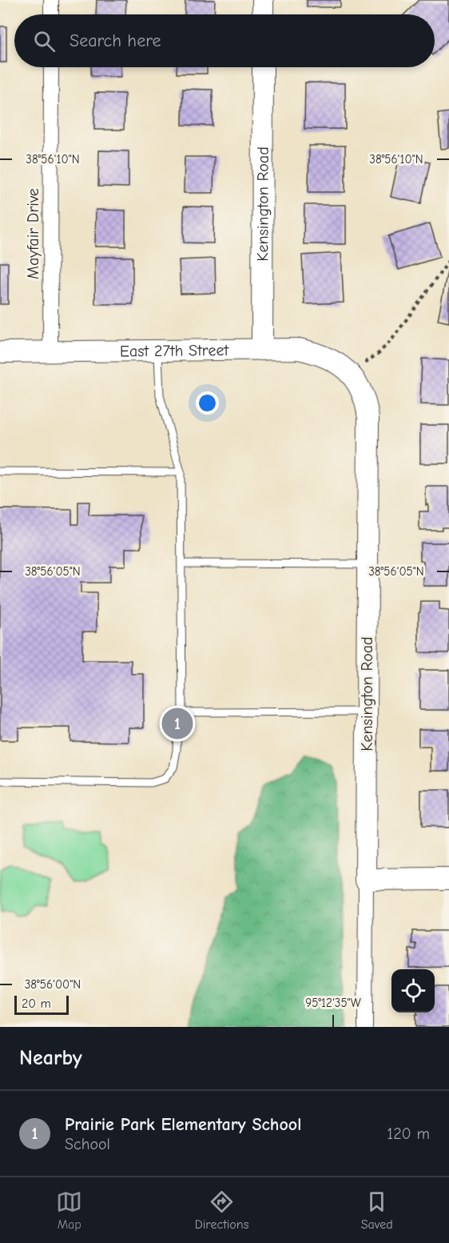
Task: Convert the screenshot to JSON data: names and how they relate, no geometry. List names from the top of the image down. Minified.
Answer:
{"streets":{"street":["Kensington Road","Mayfair Drive","East 27th Street"]},"crossings":[["Kensington Road","East 27th Street"],["Mayfair Drive","East 27th Street"]],"scale_bar":"20 m","page":{"search":"Search here","pins":"1","scale":"20 m","heading":"Nearby","list":[{"mark":"1","name":"Prairie Park Elementary School","note":"School","value":"120 m"}],"nav":["Map","Directions","Saved"]},"coordinates":["38°56'10\"N","38°56'05\"N","38°56'00\"N","95°12'35\"W"]}
